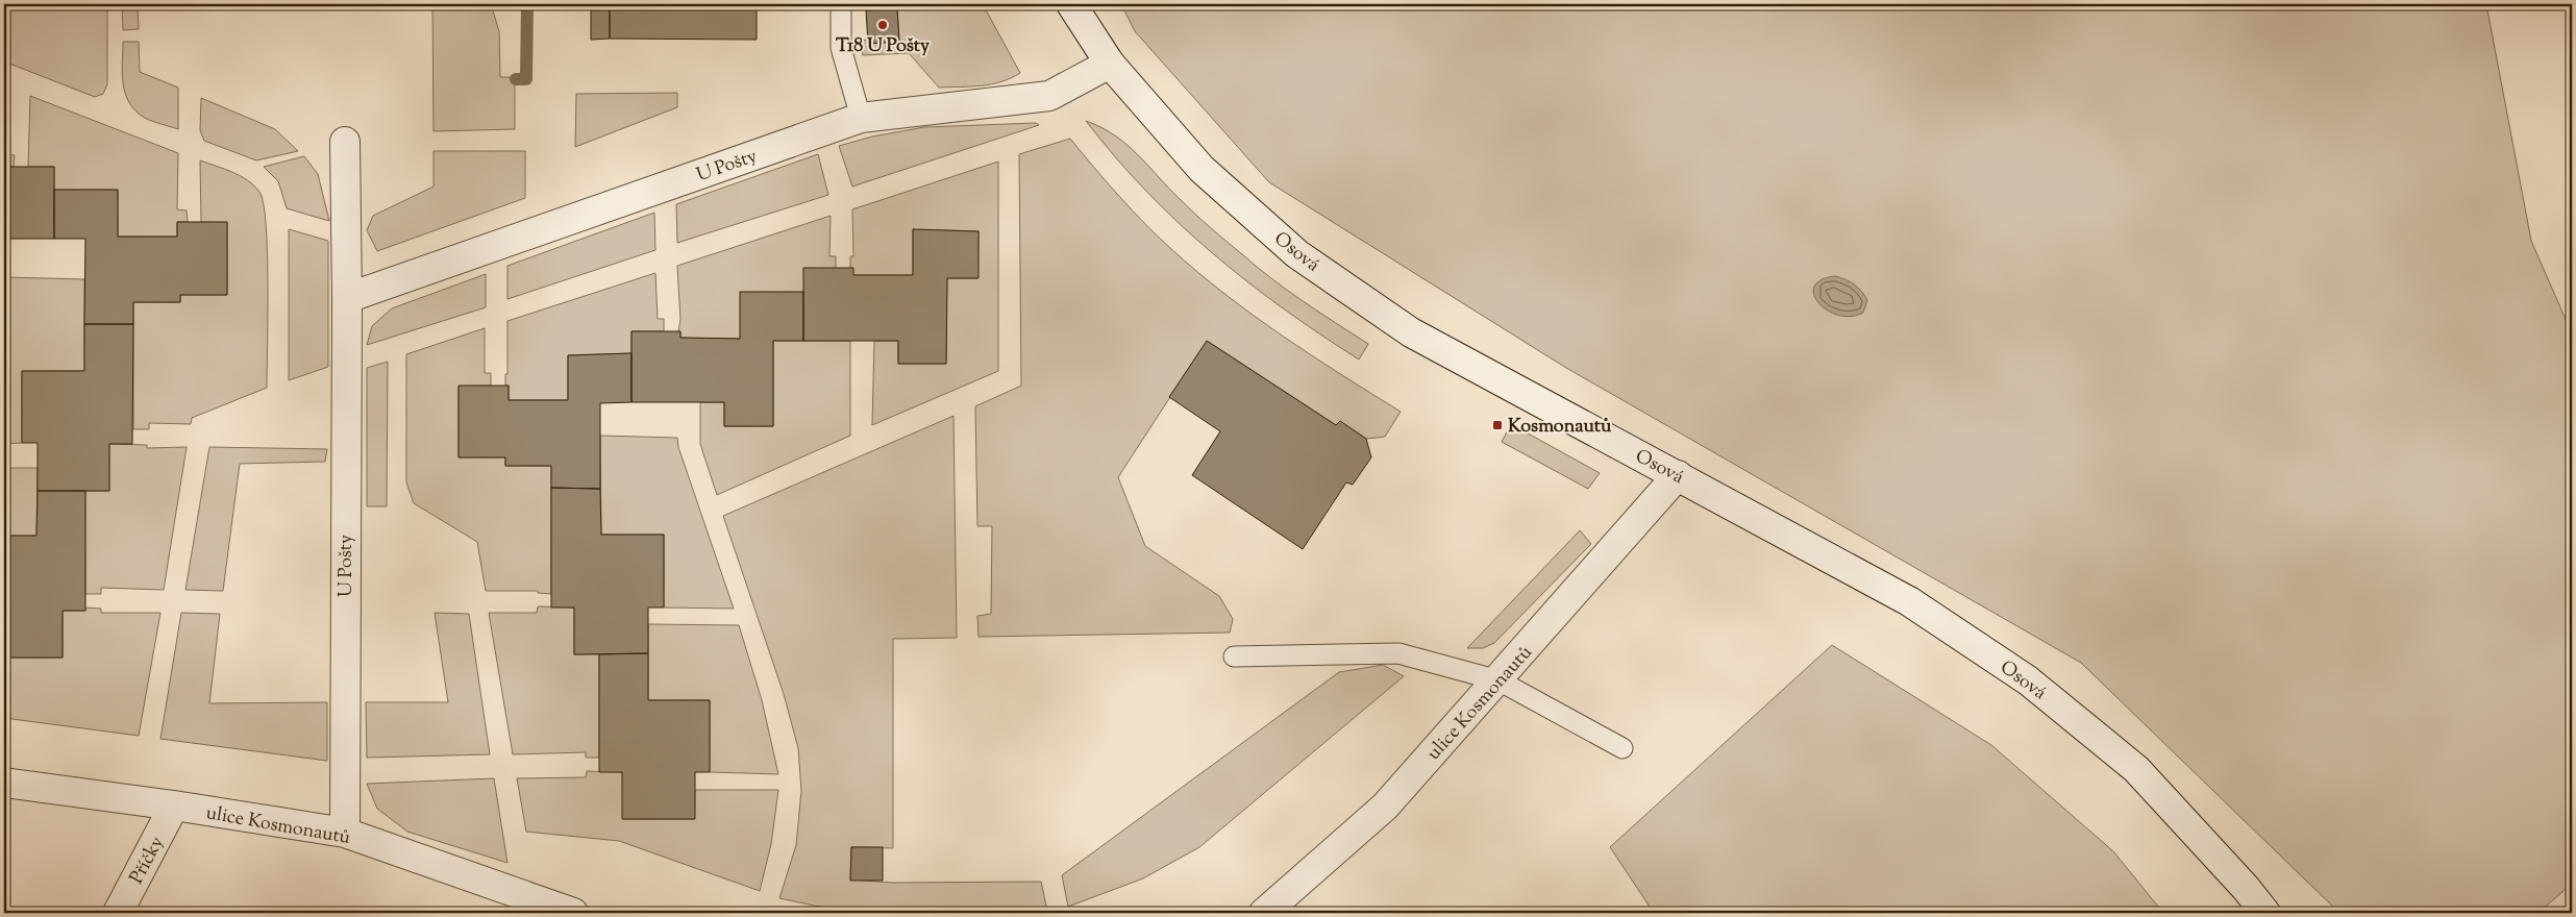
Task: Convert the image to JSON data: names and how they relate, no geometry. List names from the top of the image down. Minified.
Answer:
{"streets":{"street":["U Pošty","Osová","ulice Kosmonautů","Příčky"]},"crossings":[["U Pošty","Osová"],["U Pošty","ulice Kosmonautů"],["Osová","ulice Kosmonautů"],["ulice Kosmonautů","Příčky"]],"places":{"other":["T18 U Pošty"],"transit":["Kosmonautů"]}}
